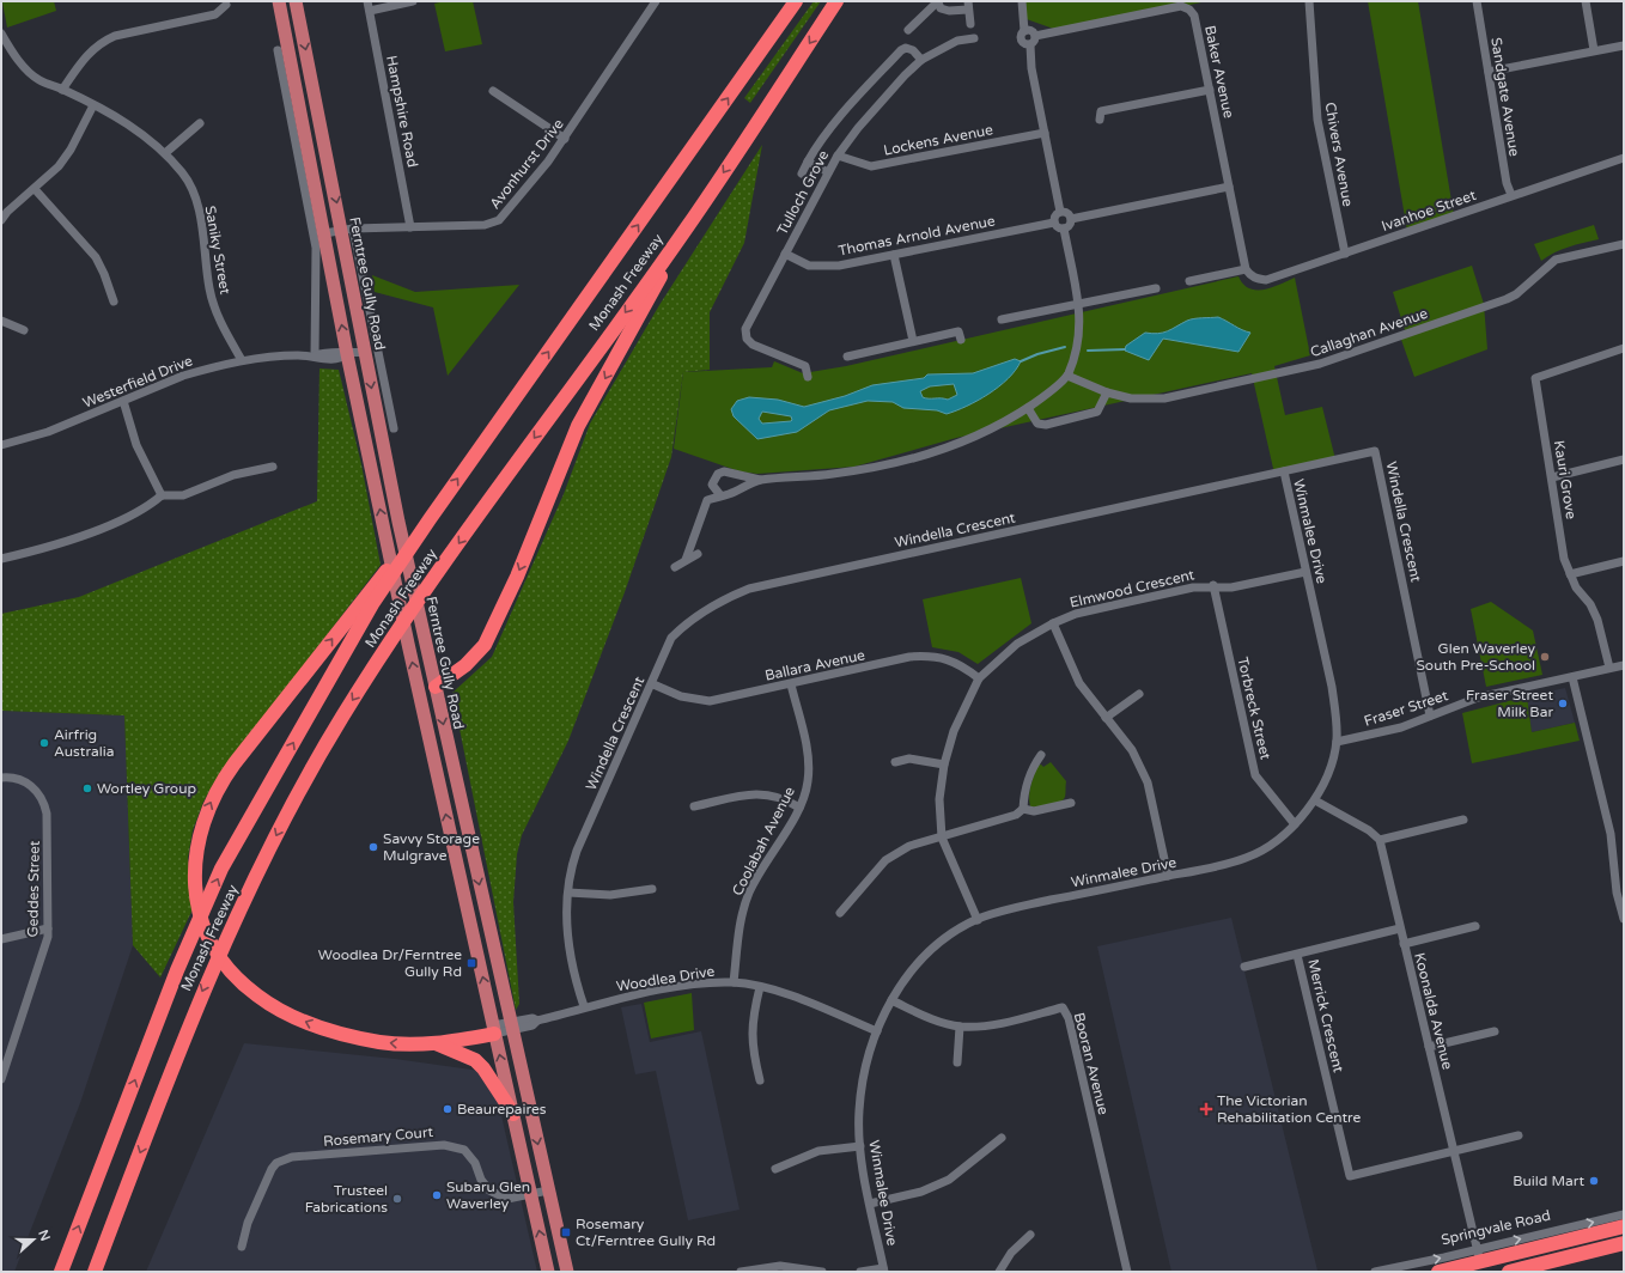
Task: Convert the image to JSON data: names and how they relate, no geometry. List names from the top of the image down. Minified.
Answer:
{"streets":{"highway":["Monash Freeway","Springvale Road"],"main road":["Ferntree Gully Road"],"street":["Baker Avenue","Sandgate Avenue","Hampshire Road","Lockens Avenue","Chivers Avenue","Avonhurst Drive","Tulloch Grove","Ivanhoe Street","Thomas Arnold Avenue","Saniky Street","Callaghan Avenue","Westerfield Drive","Kauri Grove","Windella Crescent","Winmalee Drive","Elmwood Crescent","Ballara Avenue","Torbreck Street","Fraser Street","Coolabah Avenue","Geddes Street","Woodlea Drive","Koonalda Avenue","Merrick Crescent","Booran Avenue","Rosemary Court"]},"crossings":[["Baker Avenue","Ivanhoe Street"],["Sandgate Avenue","Ivanhoe Street"],["Hampshire Road","Avonhurst Drive"],["Lockens Avenue","Tulloch Grove"],["Chivers Avenue","Ivanhoe Street"],["Avonhurst Drive","Ferntree Gully Road"],["Tulloch Grove","Thomas Arnold Avenue"],["Saniky Street","Westerfield Drive"],["Ferntree Gully Road","Westerfield Drive"],["Ferntree Gully Road","Woodlea Drive"],["Ferntree Gully Road","Rosemary Court"],["Kauri Grove","Fraser Street"],["Windella Crescent","Winmalee Drive"],["Windella Crescent","Ballara Avenue"],["Windella Crescent","Fraser Street"],["Windella Crescent","Woodlea Drive"],["Winmalee Drive","Elmwood Crescent"],["Winmalee Drive","Torbreck Street"],["Winmalee Drive","Fraser Street"],["Winmalee Drive","Woodlea Drive"],["Winmalee Drive","Booran Avenue"],["Elmwood Crescent","Ballara Avenue"],["Elmwood Crescent","Torbreck Street"],["Ballara Avenue","Coolabah Avenue"],["Coolabah Avenue","Woodlea Drive"],["Koonalda Avenue","Merrick Crescent"],["Koonalda Avenue","Springvale Road"]],"one_way":["Springvale Road"],"places":{"other":["Glen Waverley South Pre-School","Fraser Street Milk Bar","Airfrig Australia","Wortley Group","Savvy Storage Mulgrave","Beaurepaires","Build Mart","Subaru Glen Waverley","Trusteel Fabrications"],"transit":["Woodlea Dr/Ferntree Gully Rd","Rosemary Ct/Ferntree Gully Rd"],"health":["The Victorian Rehabilitation Centre"]},"north":"right"}
